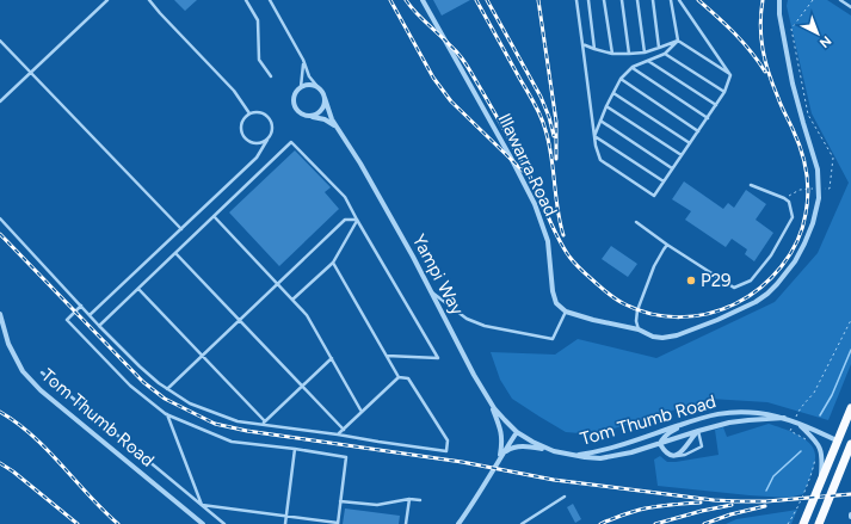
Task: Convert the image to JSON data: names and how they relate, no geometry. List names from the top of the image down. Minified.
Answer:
{"streets":{"street":["Illawarra Road","Yampi Way","Tom Thumb Road"]},"crossings":[["Yampi Way","Tom Thumb Road"]],"places":["P29"],"north":"bottom right"}
